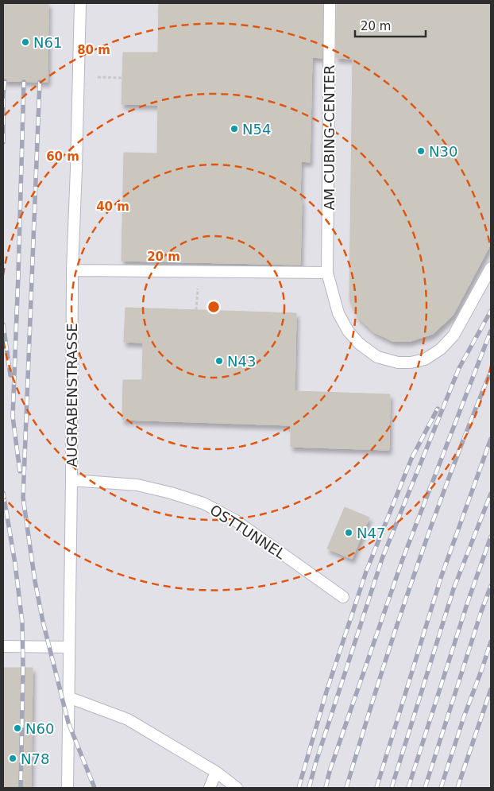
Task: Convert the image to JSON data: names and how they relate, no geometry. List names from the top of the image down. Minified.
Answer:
{"streets":{"lane":["AM CUBING-CENTER","AUGRABENSTRASSE","OSTTUNNEL"]},"crossings":[["AUGRABENSTRASSE","OSTTUNNEL"]],"places":["N61","N54","N30","N43","N47","N60","N78"],"scale_bar":"20 m","rings":["80 m","60 m","40 m","20 m"]}
